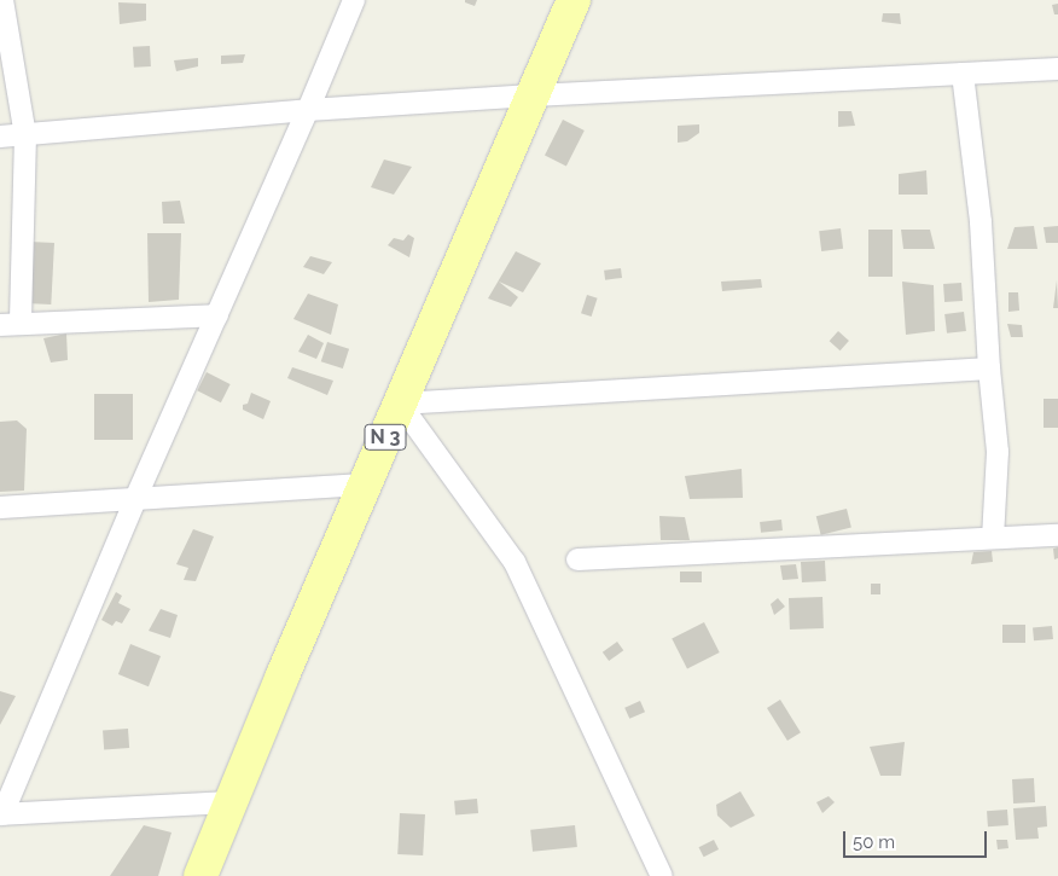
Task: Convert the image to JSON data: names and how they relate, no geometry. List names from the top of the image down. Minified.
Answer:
{"streets":{"main road":["N 3"]},"scale_bar":"50 m"}
